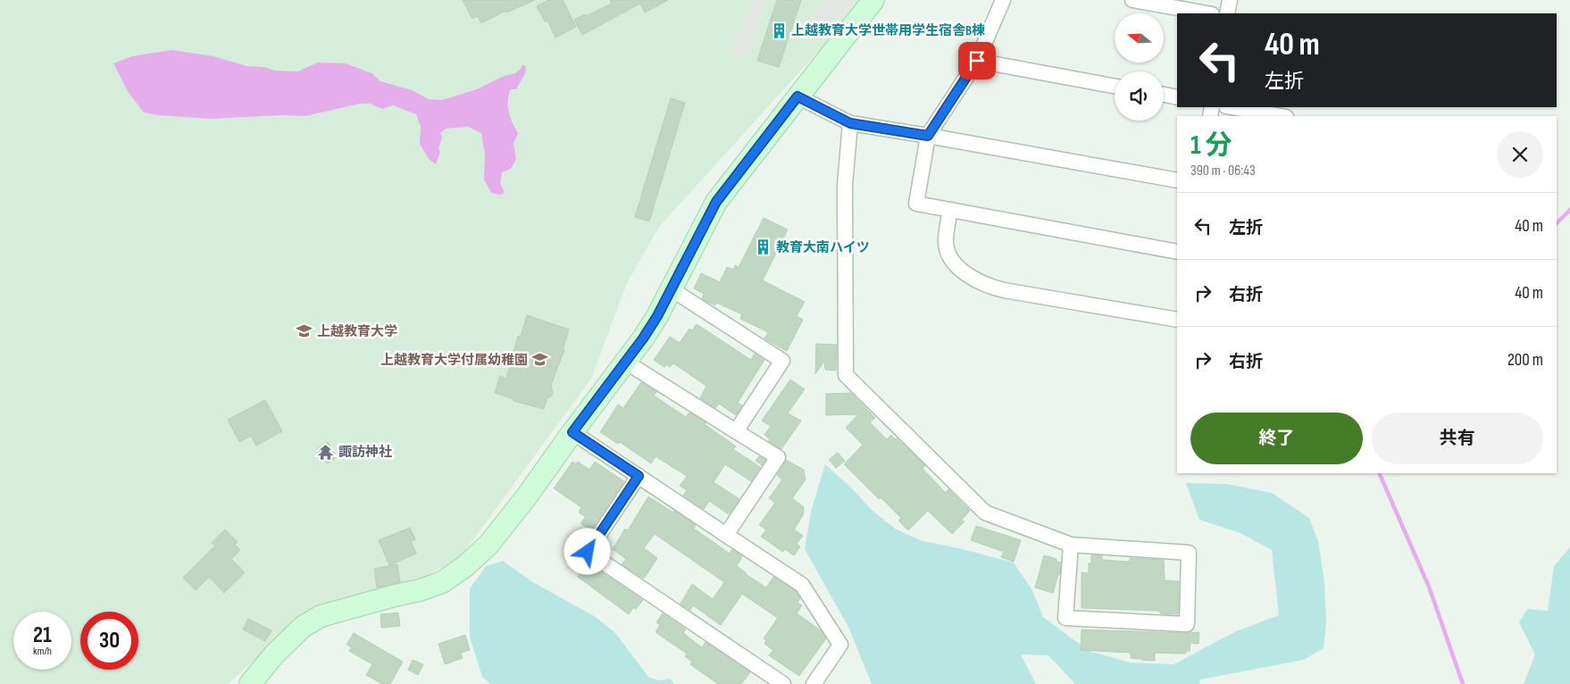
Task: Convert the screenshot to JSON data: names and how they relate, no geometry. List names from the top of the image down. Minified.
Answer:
{"places":{"building":["上越教育大学世帯用学生宿舎B棟","教育大南ハイツ"],"school or university":["上越教育大学","上越教育大学付属幼稚園"],"temple":["諏訪神社"]},"north":"left","page":{"turn":["40 m","左折"],"heading":["1 分","390 m · 06:43"],"list":[{"name":"左折","value":"40 m"},{"name":"右折","value":"40 m"},{"name":"右折","value":"200 m"}],"buttons":["終了","共有"],"speed":"21 km/h","limit":"30"}}
